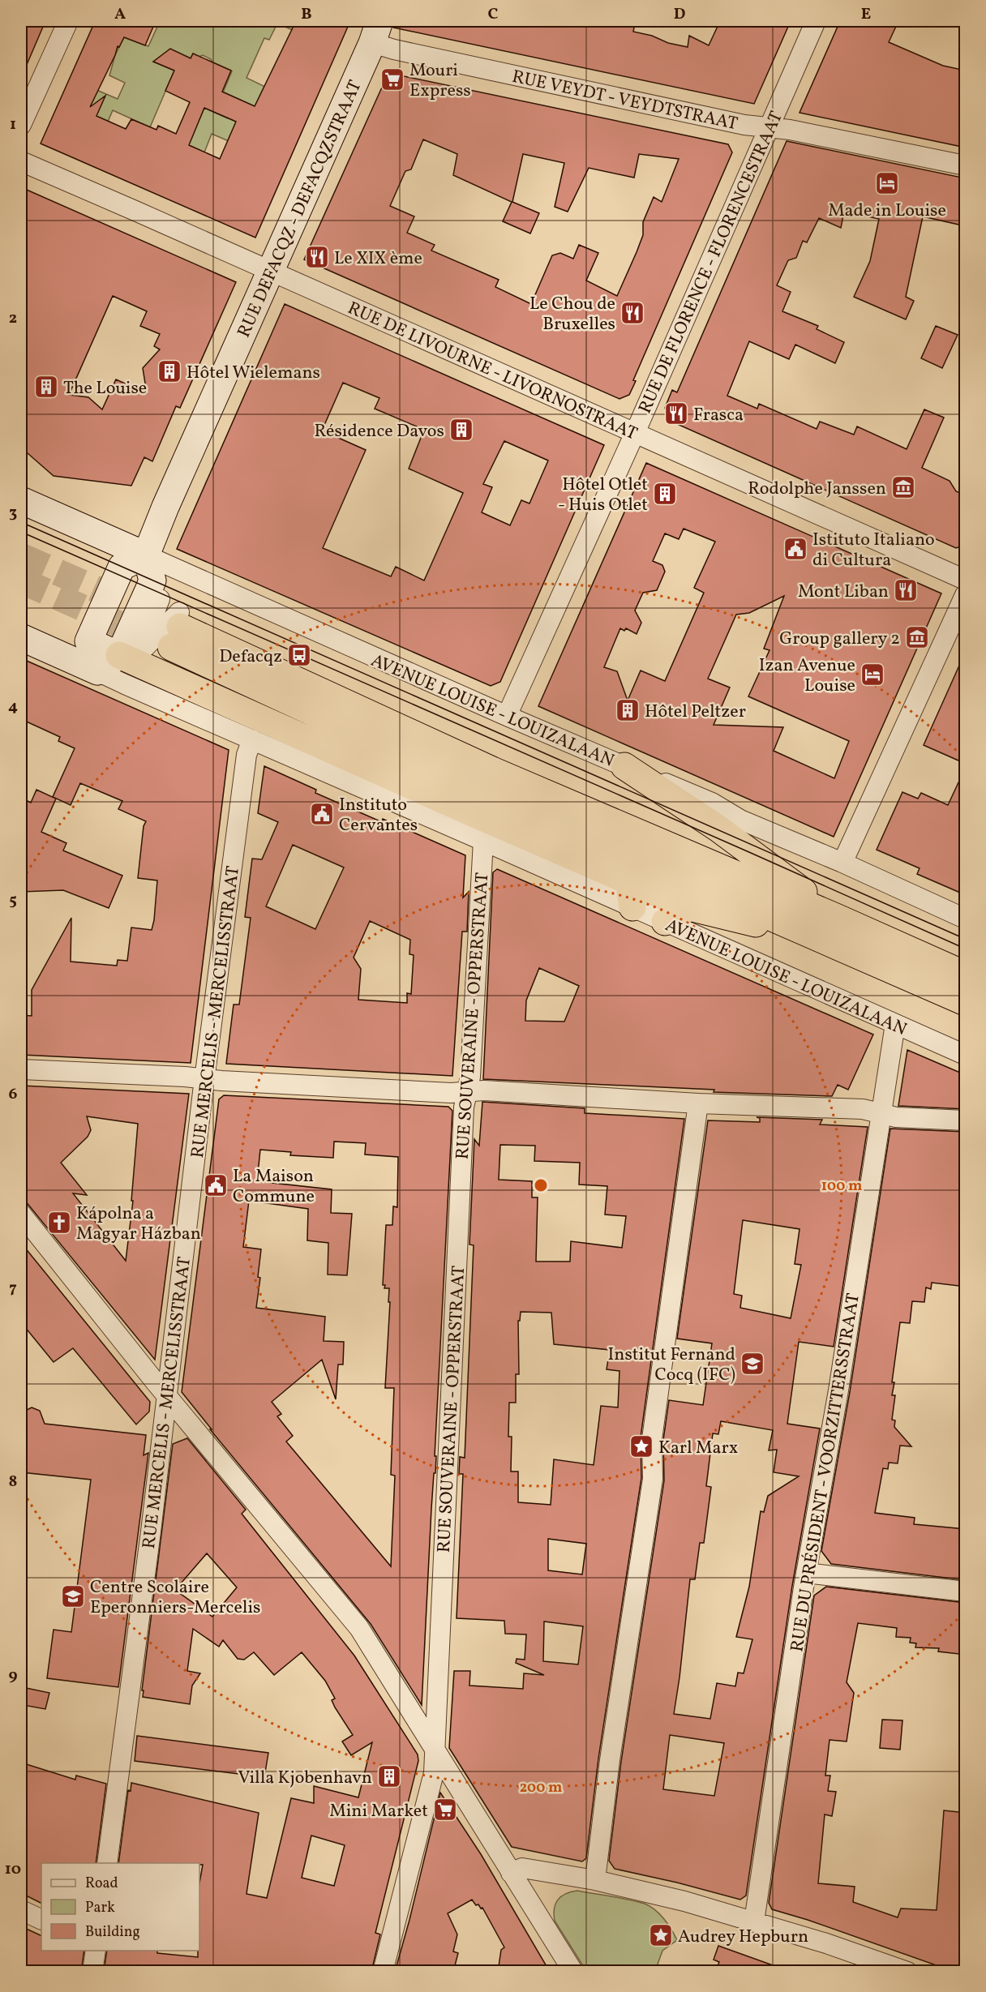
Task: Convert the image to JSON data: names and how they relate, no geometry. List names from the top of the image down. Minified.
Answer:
{"streets":{"street":["RUE VEYDT - VEYDTSTRAAT","RUE DEFACQZ - DEFACQZSTRAAT","RUE DE FLORENCE - FLORENCESTRAAT","RUE DE LIVOURNE - LIVORNOSTRAAT","AVENUE LOUISE - LOUIZALAAN","RUE MERCELIS - MERCELISSTRAAT","RUE SOUVERAINE - OPPERSTRAAT","RUE DU PRÉSIDENT - VOORZITTERSSTRAAT"]},"crossings":[["RUE VEYDT - VEYDTSTRAAT","RUE DEFACQZ - DEFACQZSTRAAT"],["RUE VEYDT - VEYDTSTRAAT","RUE DE FLORENCE - FLORENCESTRAAT"],["RUE DEFACQZ - DEFACQZSTRAAT","RUE DE LIVOURNE - LIVORNOSTRAAT"],["RUE DEFACQZ - DEFACQZSTRAAT","AVENUE LOUISE - LOUIZALAAN"],["RUE DE FLORENCE - FLORENCESTRAAT","RUE DE LIVOURNE - LIVORNOSTRAAT"],["RUE DE FLORENCE - FLORENCESTRAAT","AVENUE LOUISE - LOUIZALAAN"],["AVENUE LOUISE - LOUIZALAAN","RUE MERCELIS - MERCELISSTRAAT"],["AVENUE LOUISE - LOUIZALAAN","RUE SOUVERAINE - OPPERSTRAAT"],["AVENUE LOUISE - LOUIZALAAN","RUE DU PRÉSIDENT - VOORZITTERSSTRAAT"]],"places":{"supermarket":["Mouri Express","Mini Market"],"hotel":["Made in Louise","Izan Avenue Louise"],"restaurant":["Le XIX ème","Le Chou de Bruxelles","Frasca","Mont Liban"],"building":["Hôtel Wielemans","The Louise","Résidence Davos","Hôtel Otlet - Huis Otlet","Hôtel Peltzer","Villa Kjobenhavn"],"museum":["Rodolphe Janssen","Group gallery 2"],"public building":["Istituto Italiano di Cultura","Instituto Cervantes","La Maison Commune"],"bus stop":["Defacqz"],"church":["Kápolna a Magyar Házban"],"school or university":["Institut Fernand Cocq (IFC)","Centre Scolaire Eperonniers-Mercelis"],"place":["Karl Marx","Audrey Hepburn"]},"legend":["Road","Park","Building"],"grid":{"columns":["A","B","C","D","E"],"rows":["1","2","3","4","5","6","7","8","9","10"]},"rings":["100 m","200 m"]}
